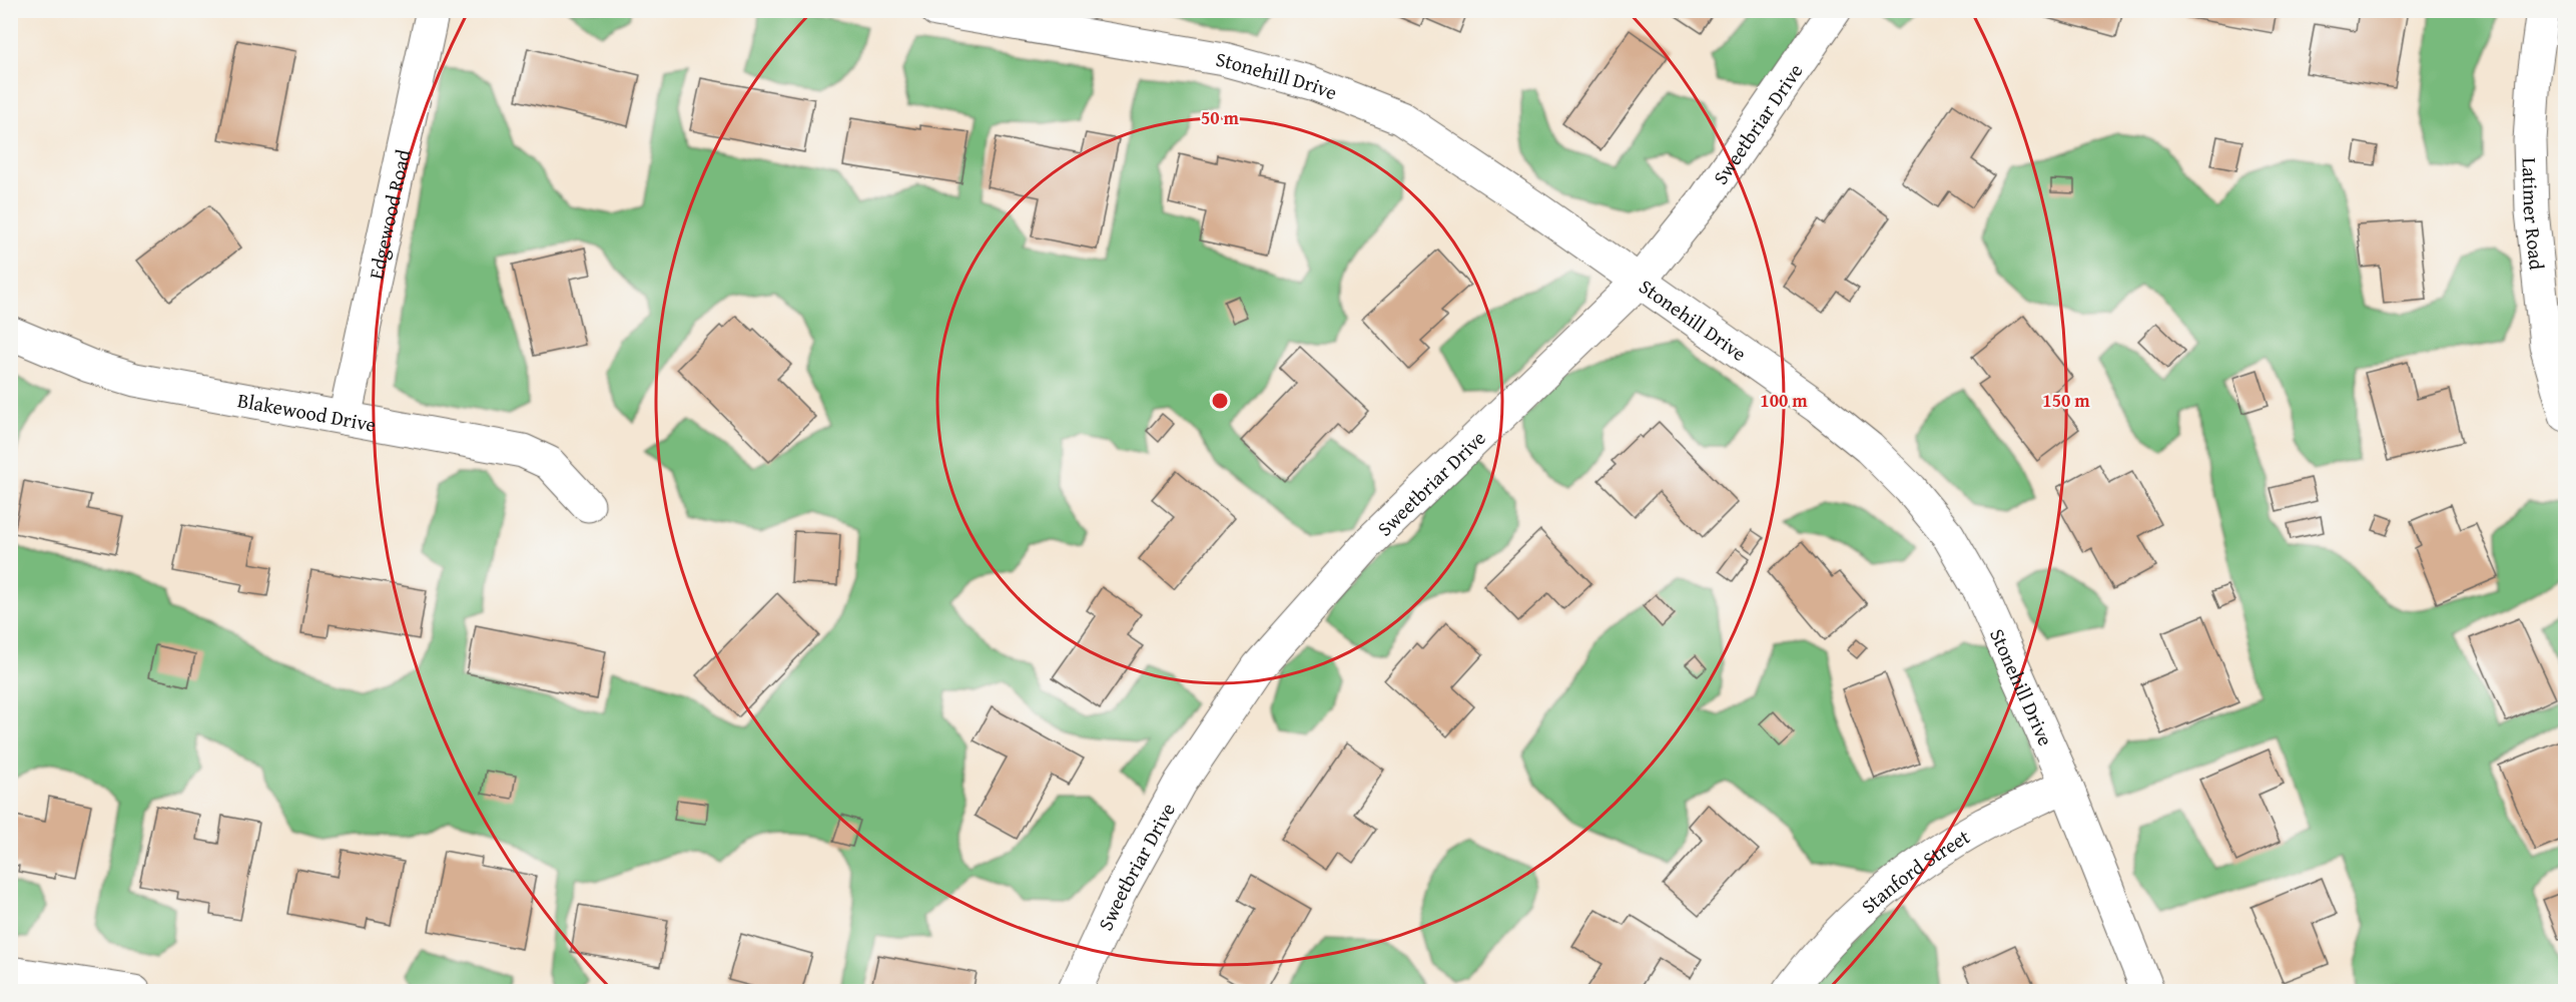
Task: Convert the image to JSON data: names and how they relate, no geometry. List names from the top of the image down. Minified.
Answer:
{"streets":{"street":["Stonehill Drive","Sweetbriar Drive","Latimer Road","Edgewood Road","Blakewood Drive","Stanford Street"]},"crossings":[["Stonehill Drive","Sweetbriar Drive"],["Stonehill Drive","Stanford Street"],["Edgewood Road","Blakewood Drive"]],"rings":["50 m","100 m","150 m"]}
